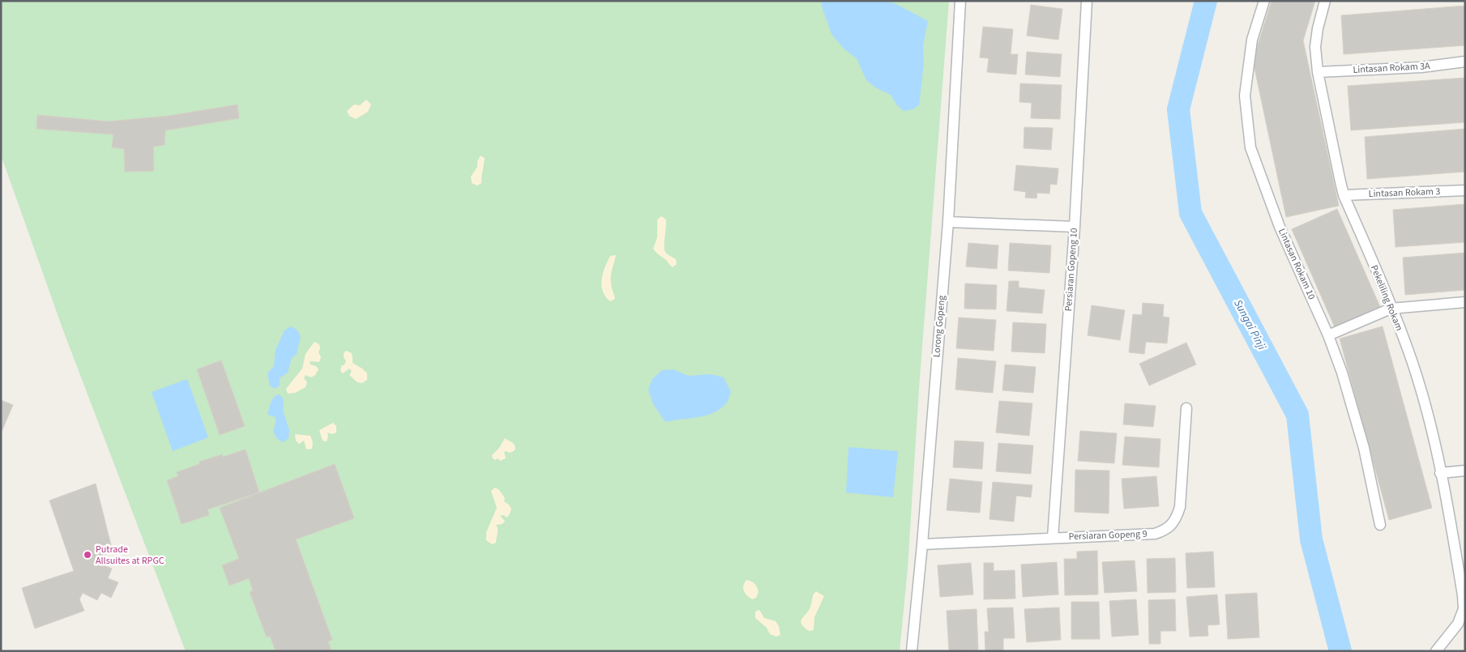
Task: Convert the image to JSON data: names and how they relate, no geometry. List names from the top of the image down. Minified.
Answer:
{"streets":{"street":["Lintasan Rokam 3A","Lintasan Rokam 3","Lintasan Rokam 10","Persiaran Gopeng 10","Pekeliling Rokam","Lorong Gopeng","Persiaran Gopeng 9"]},"crossings":[["Lintasan Rokam 3A","Pekeliling Rokam"],["Lintasan Rokam 3","Pekeliling Rokam"],["Persiaran Gopeng 10","Persiaran Gopeng 9"],["Lorong Gopeng","Persiaran Gopeng 9"]],"water":["Sungai Pinji"],"places":["Putrade Allsuites at RPGC"]}
